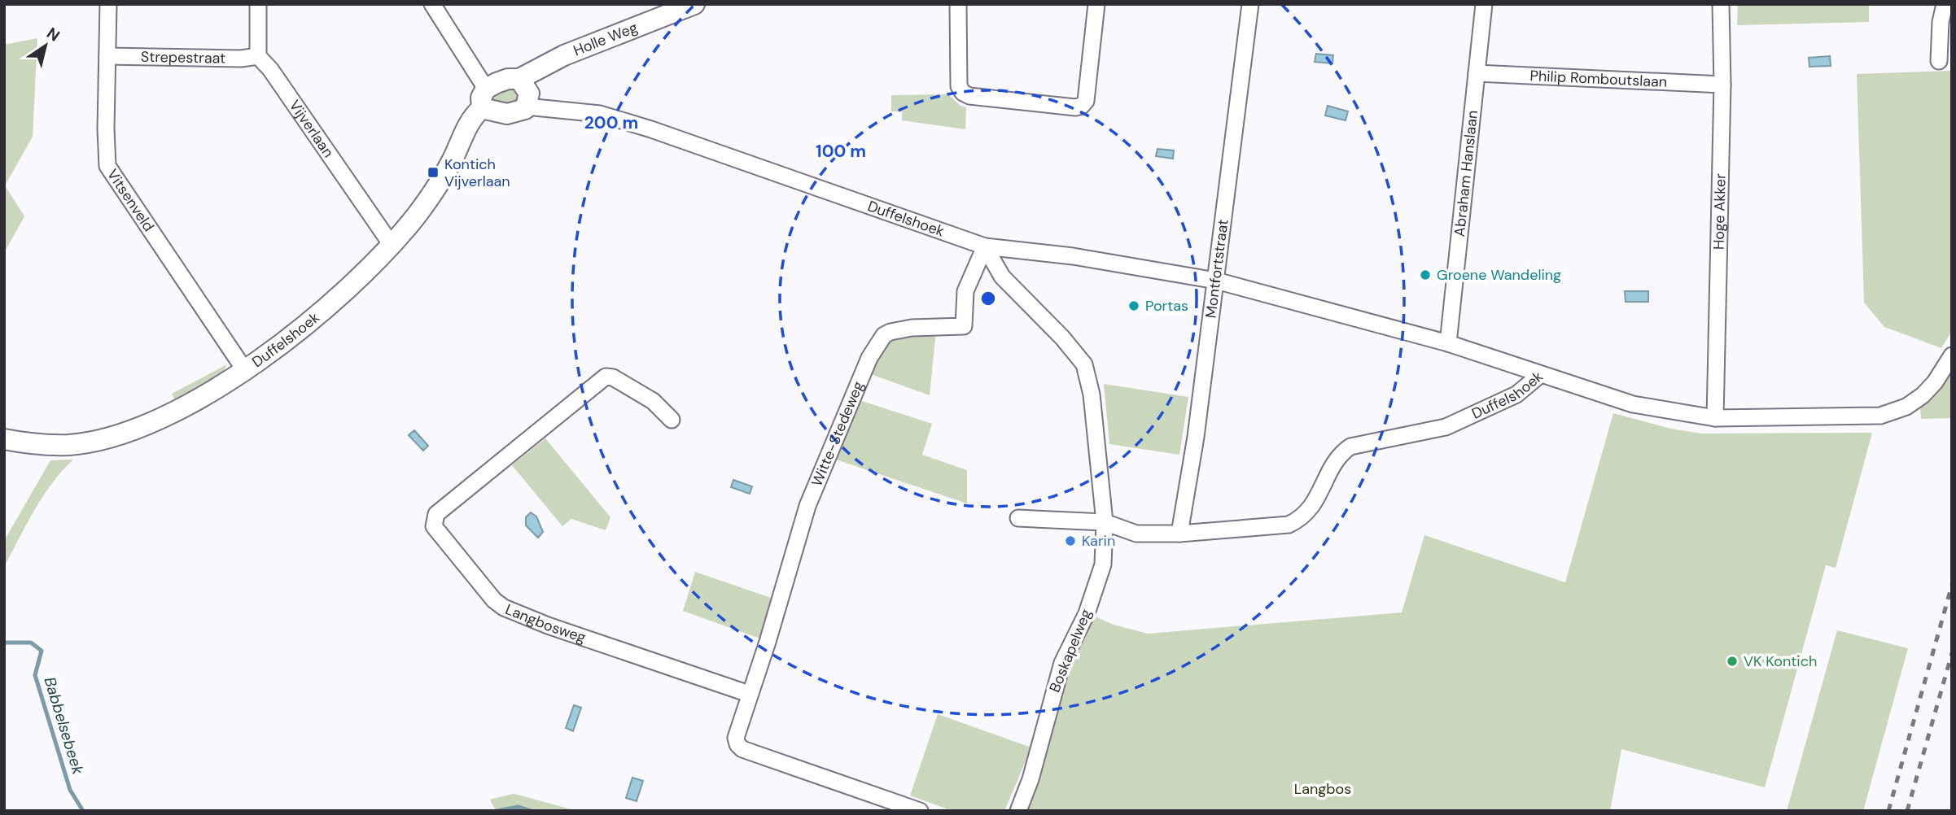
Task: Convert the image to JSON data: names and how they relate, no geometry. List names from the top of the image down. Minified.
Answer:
{"streets":{"street":["Holle Weg","Strepestraat","Philip Romboutslaan","Vijverlaan","Abraham Hanslaan","Vitsenveld","Hoge Akker","Duffelshoek","Montfortstraat","Witte-Stedeweg","Langbosweg","Boskapelweg"]},"crossings":[["Strepestraat","Vijverlaan"],["Strepestraat","Vitsenveld"],["Philip Romboutslaan","Abraham Hanslaan"],["Philip Romboutslaan","Hoge Akker"],["Vijverlaan","Duffelshoek"],["Vitsenveld","Duffelshoek"],["Hoge Akker","Duffelshoek"],["Duffelshoek","Montfortstraat"],["Duffelshoek","Witte-Stedeweg"],["Duffelshoek","Boskapelweg"],["Witte-Stedeweg","Langbosweg"]],"water":["Babbelsebeek"],"parks":["Langbos"],"places":{"transit":["Kontich Vijverlaan"],"other":["Groene Wandeling","Portas","Karin","VK Kontich"]},"north":"top right","rings":["200 m","100 m"]}
